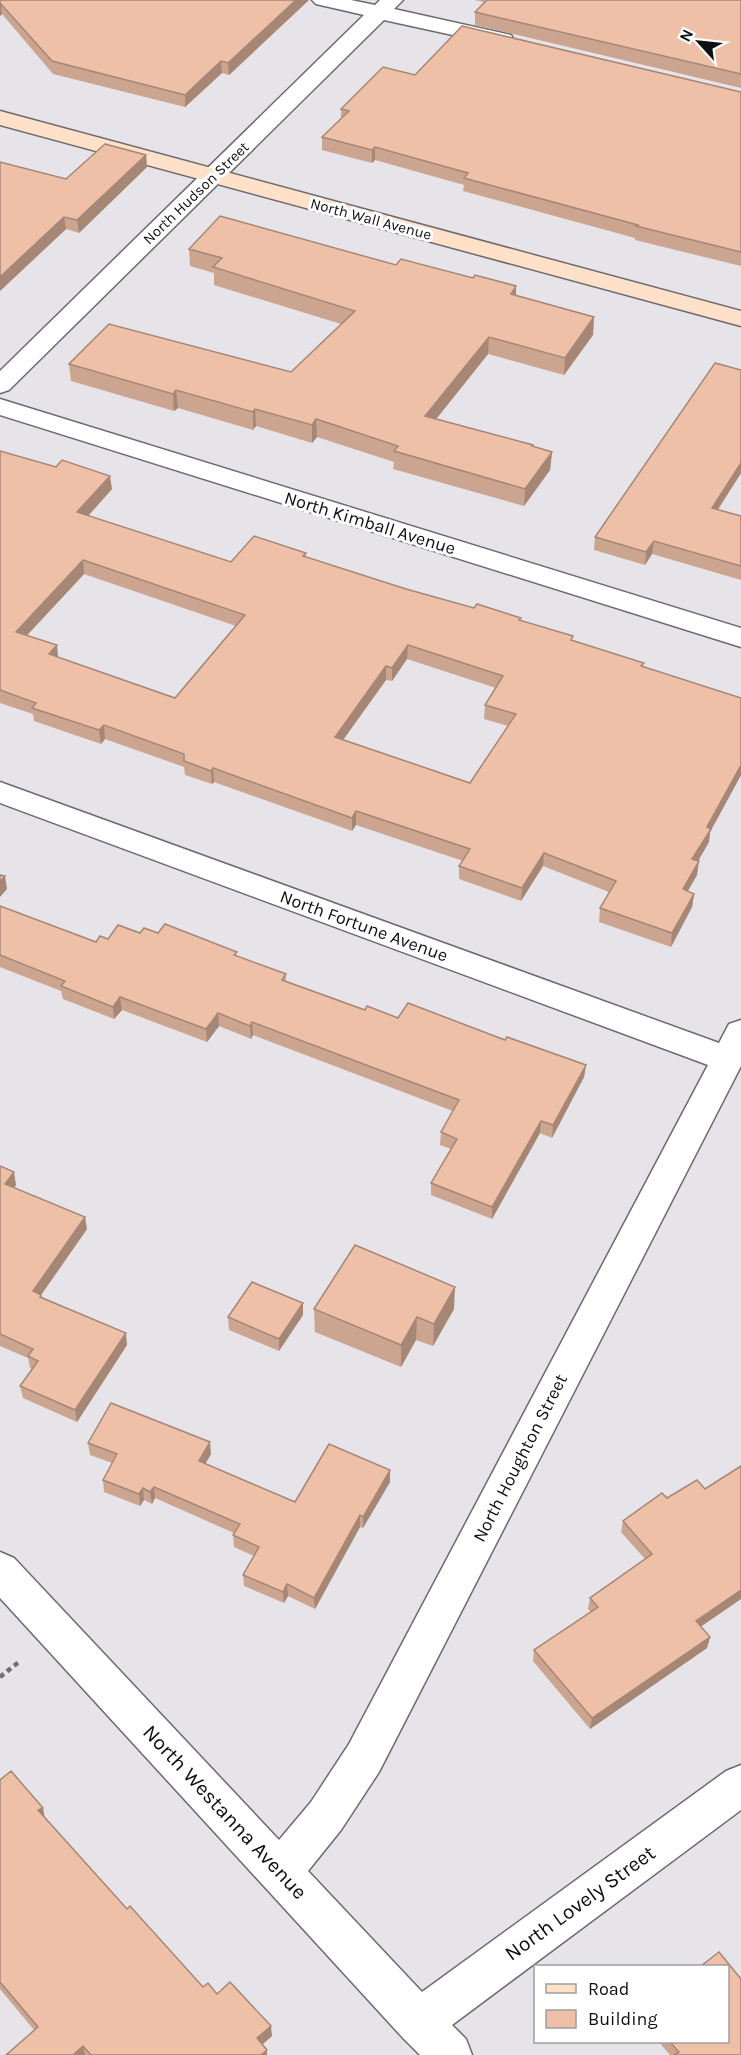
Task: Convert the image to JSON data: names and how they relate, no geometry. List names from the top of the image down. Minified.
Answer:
{"streets":{"street":["North Hudson Street","North Wall Avenue","North Kimball Avenue","North Fortune Avenue","North Houghton Street","North Westanna Avenue","North Lovely Street"]},"crossings":[["North Hudson Street","North Wall Avenue"],["North Fortune Avenue","North Houghton Street"],["North Houghton Street","North Westanna Avenue"],["North Westanna Avenue","North Lovely Street"]],"legend":["Road","Building"],"north":"top left"}
